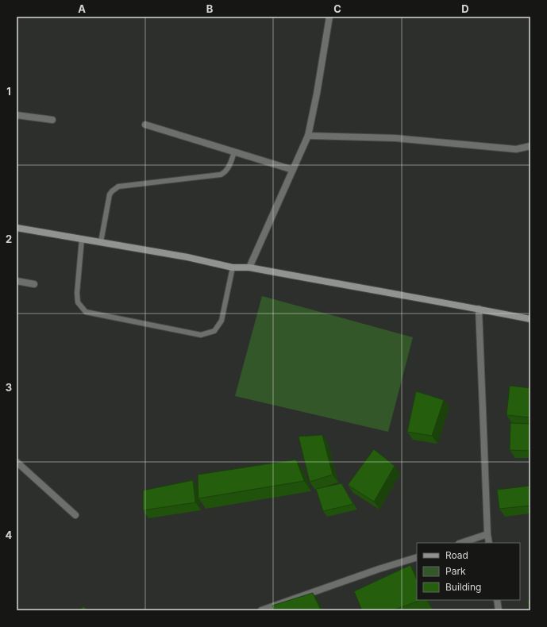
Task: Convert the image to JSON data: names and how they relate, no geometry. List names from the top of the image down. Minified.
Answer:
{"legend":["Road","Park","Building"],"grid":{"columns":["A","B","C","D"],"rows":["1","2","3","4"]}}
